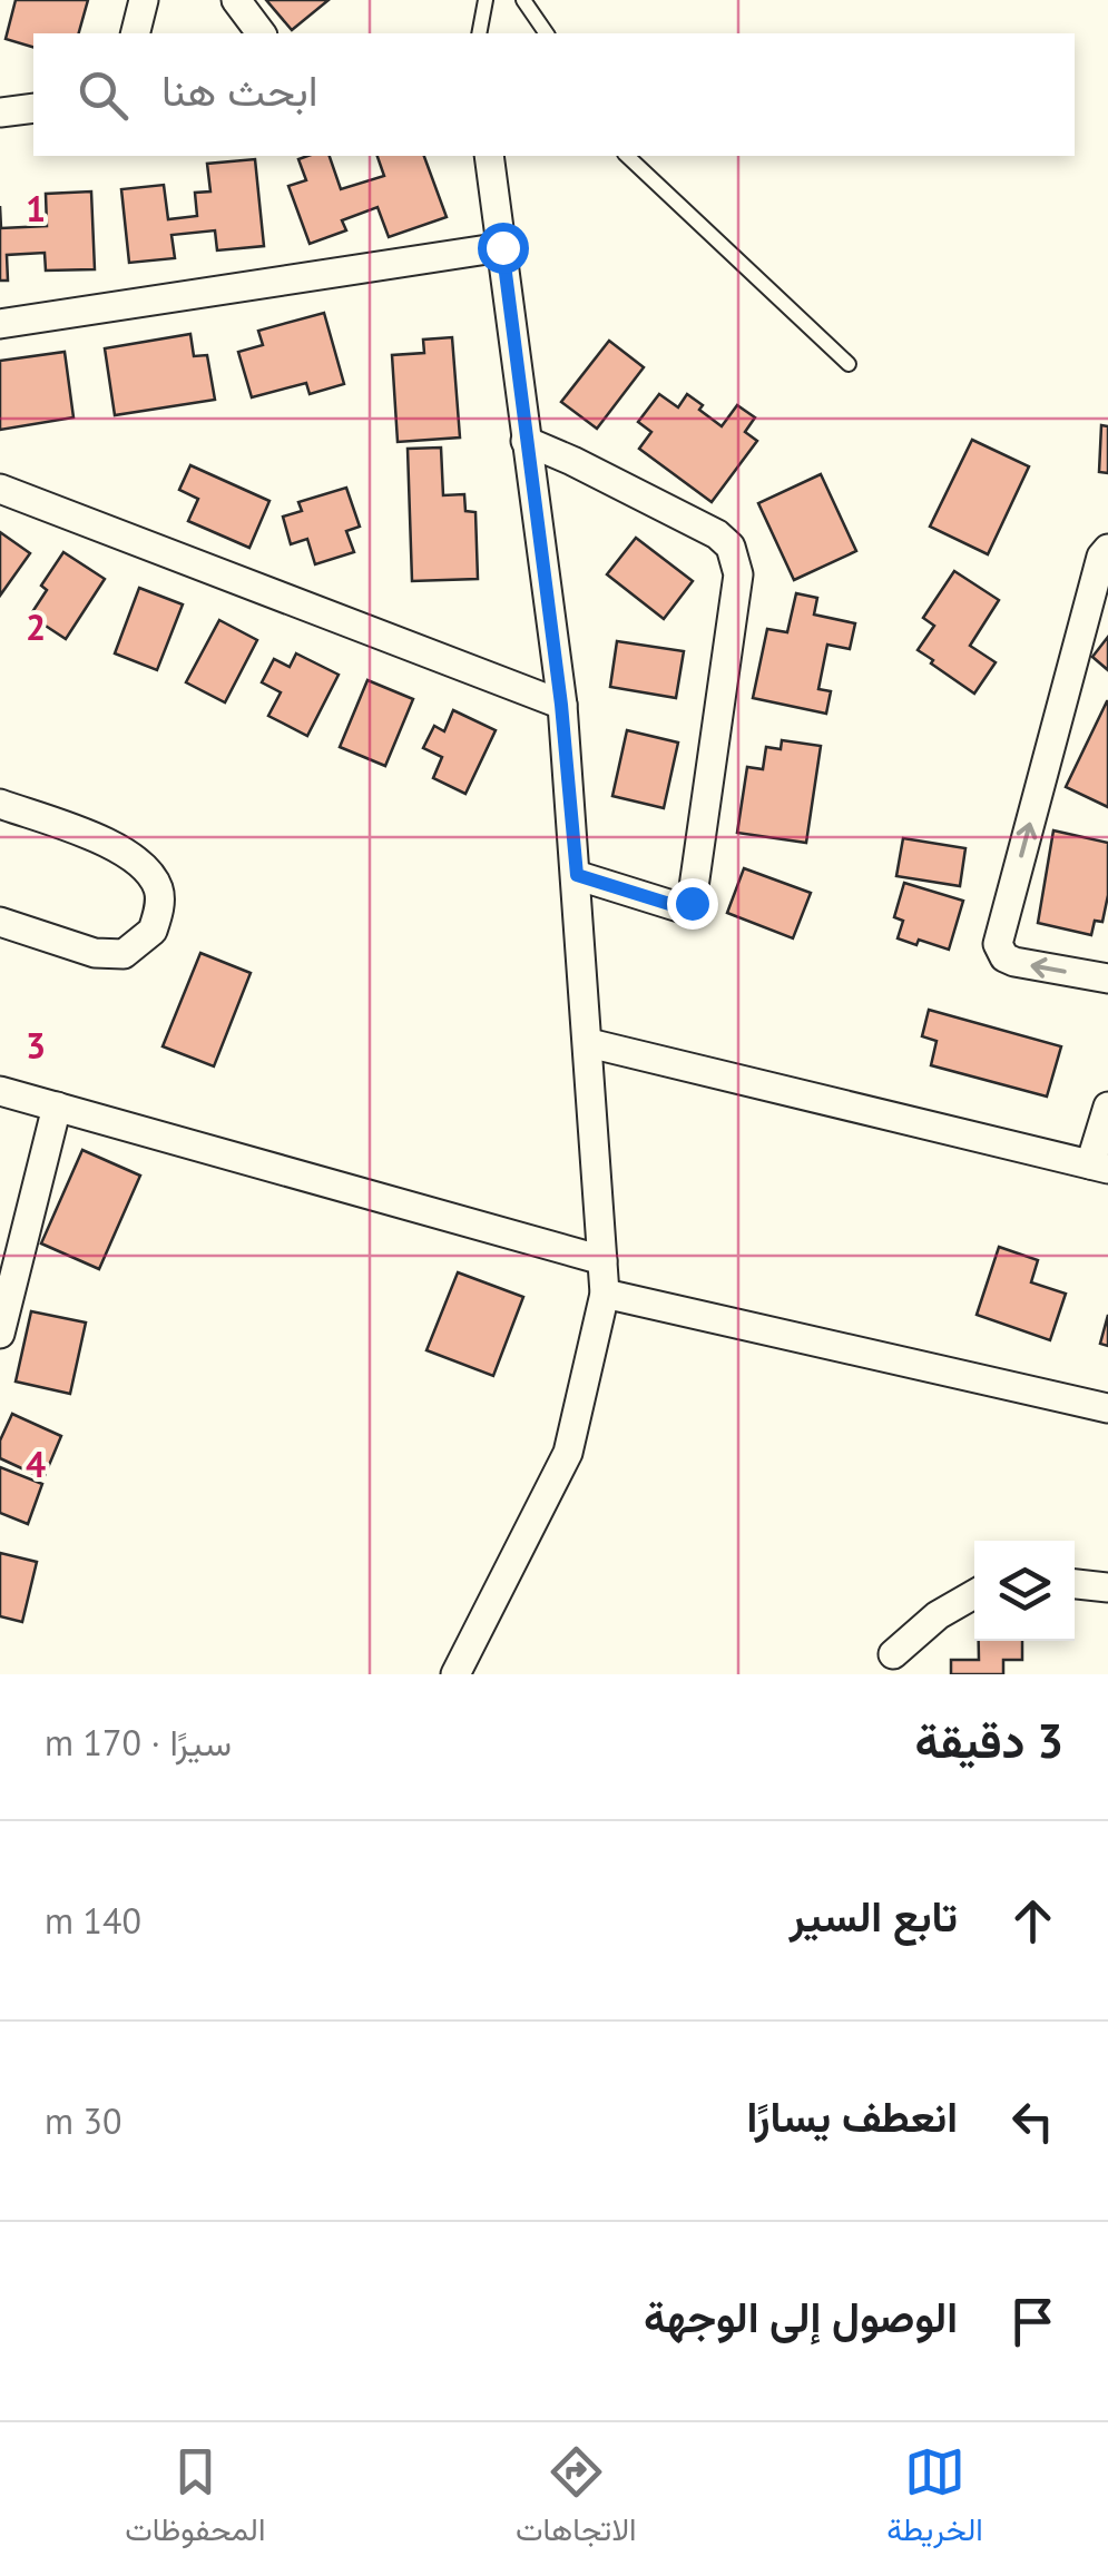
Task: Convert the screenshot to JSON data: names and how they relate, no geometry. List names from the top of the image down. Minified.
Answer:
{"page":{"search":"ابحث هنا","heading":["3 دقيقة","سيرًا · 170 m"],"list":[["تابع السير","140 m"],["انعطف يسارًا","30 m"],"الوصول إلى الوجهة"],"nav":["الخريطة","الاتجاهات","المحفوظات"]},"grid":{"rows":["1","2","3","4"]}}
